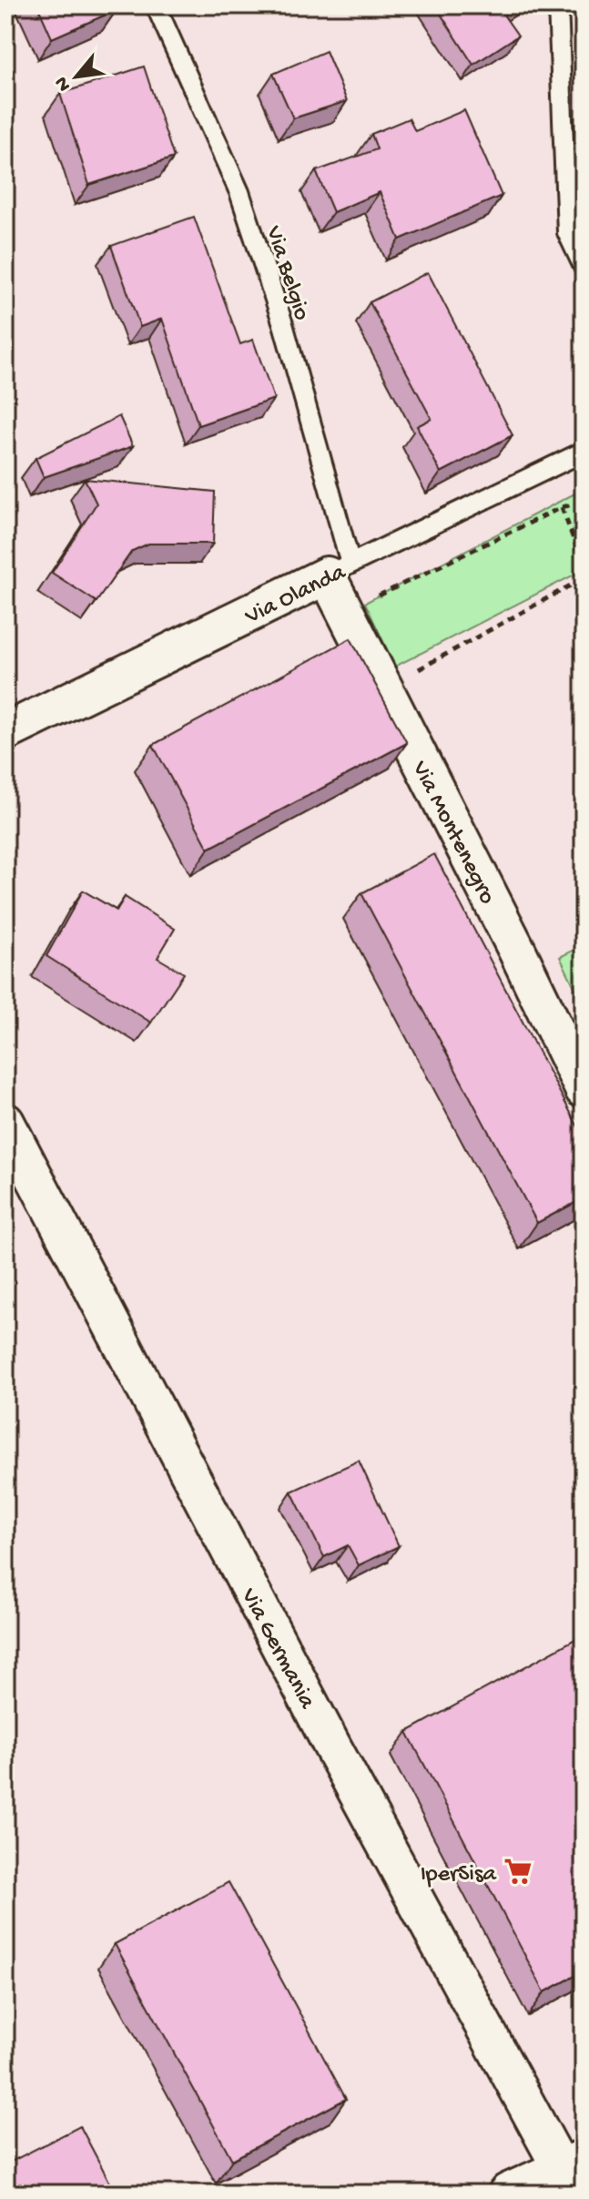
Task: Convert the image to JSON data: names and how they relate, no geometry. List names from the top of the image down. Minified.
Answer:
{"streets":{"street":["Via Olanda","Via Montenegro","Via Germania"],"lane":["Via Belgio"]},"crossings":[["Via Belgio","Via Olanda"],["Via Belgio","Via Montenegro"],["Via Olanda","Via Montenegro"]],"places":{"supermarket":["IperSisa"]},"north":"bottom left"}
